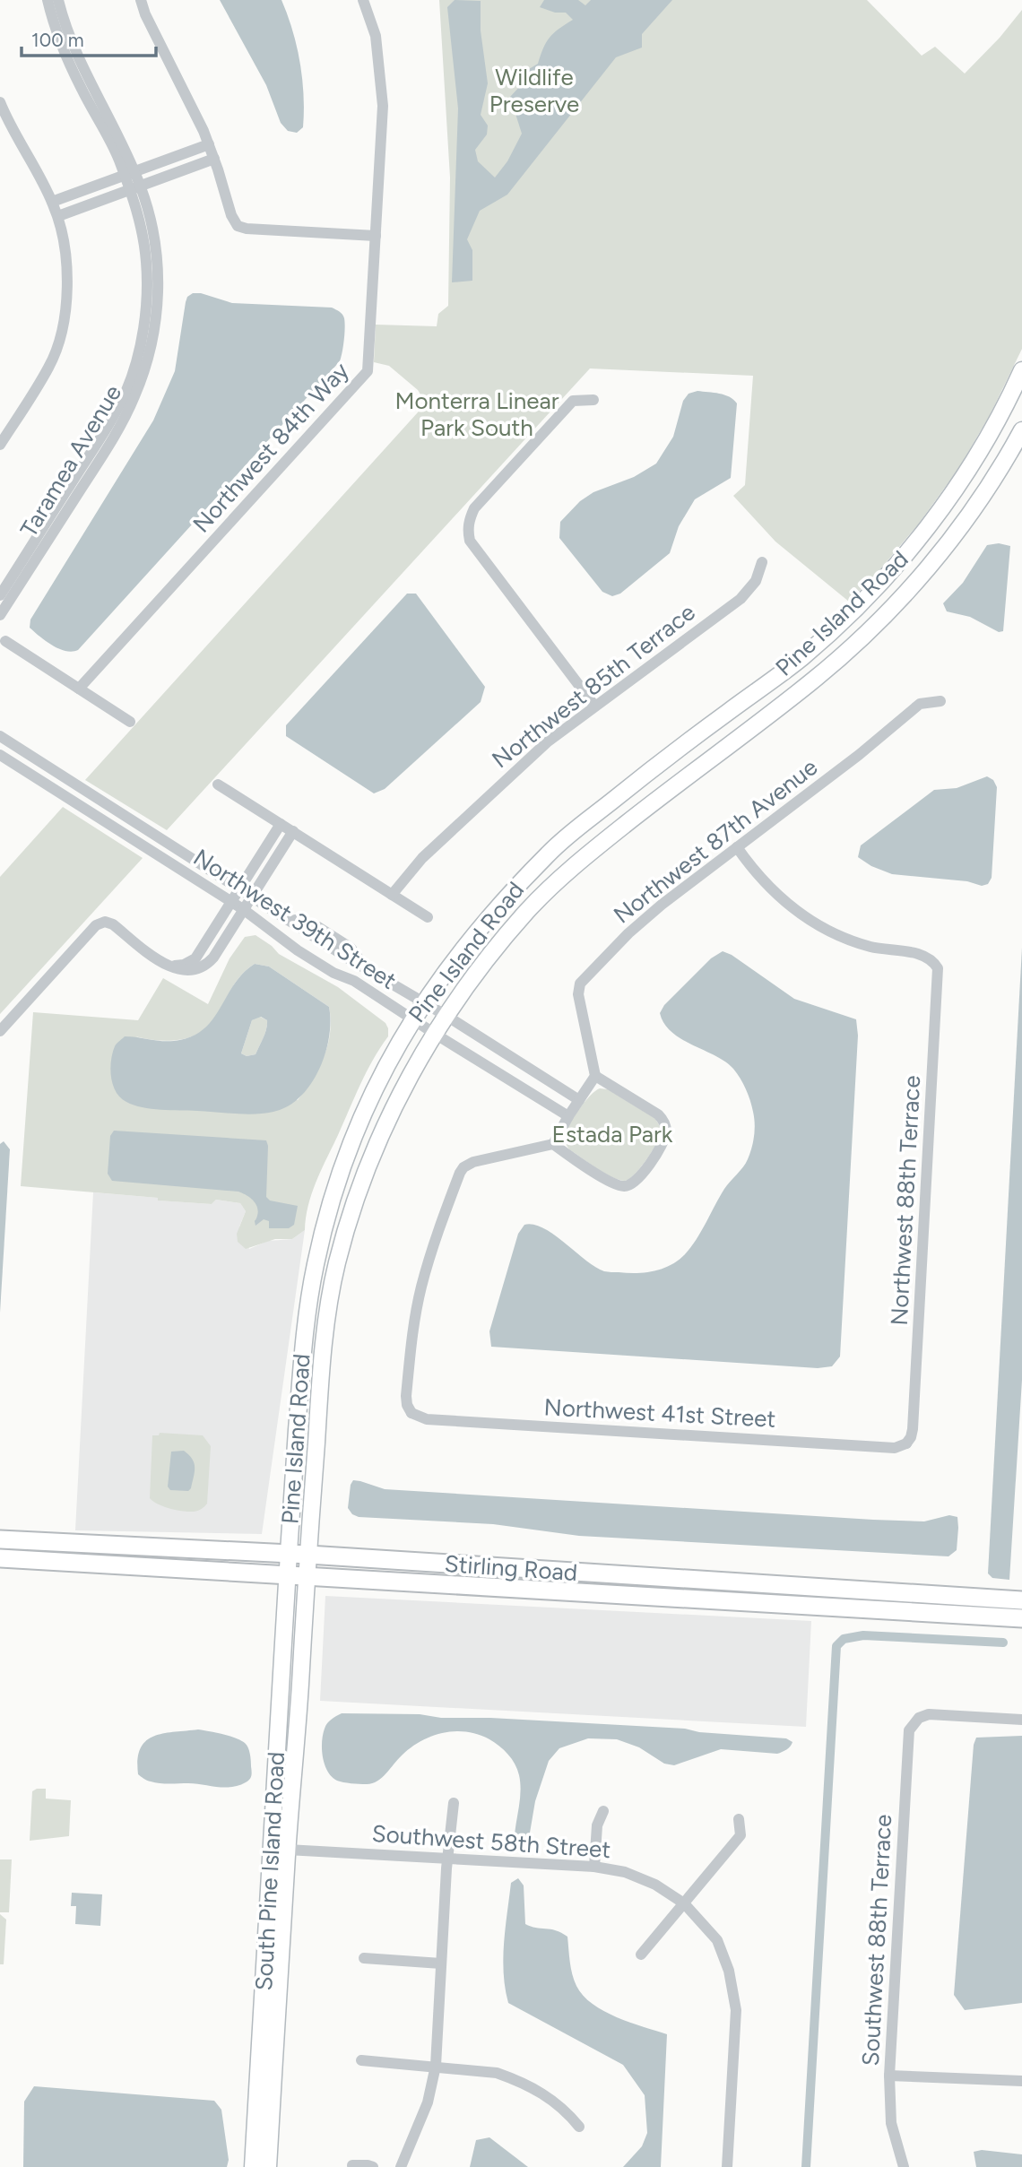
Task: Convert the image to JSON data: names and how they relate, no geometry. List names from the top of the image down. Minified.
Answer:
{"streets":{"main road":["Pine Island Road","Stirling Road","South Pine Island Road"],"street":["Northwest 84th Way","Taramea Avenue","Northwest 85th Terrace","Northwest 87th Avenue","Northwest 39th Street","Northwest 88th Terrace","Northwest 41st Street","Southwest 58th Street","Southwest 88th Terrace"]},"crossings":[["Pine Island Road","Northwest 39th Street"],["Pine Island Road","Stirling Road"],["Pine Island Road","South Pine Island Road"],["Northwest 87th Avenue","Northwest 88th Terrace"],["Northwest 88th Terrace","Northwest 41st Street"],["Stirling Road","South Pine Island Road"],["Southwest 58th Street","South Pine Island Road"]],"parks":["Wildlife Preserve","Monterra Linear Park South","Estada Park"],"scale_bar":"100 m"}
